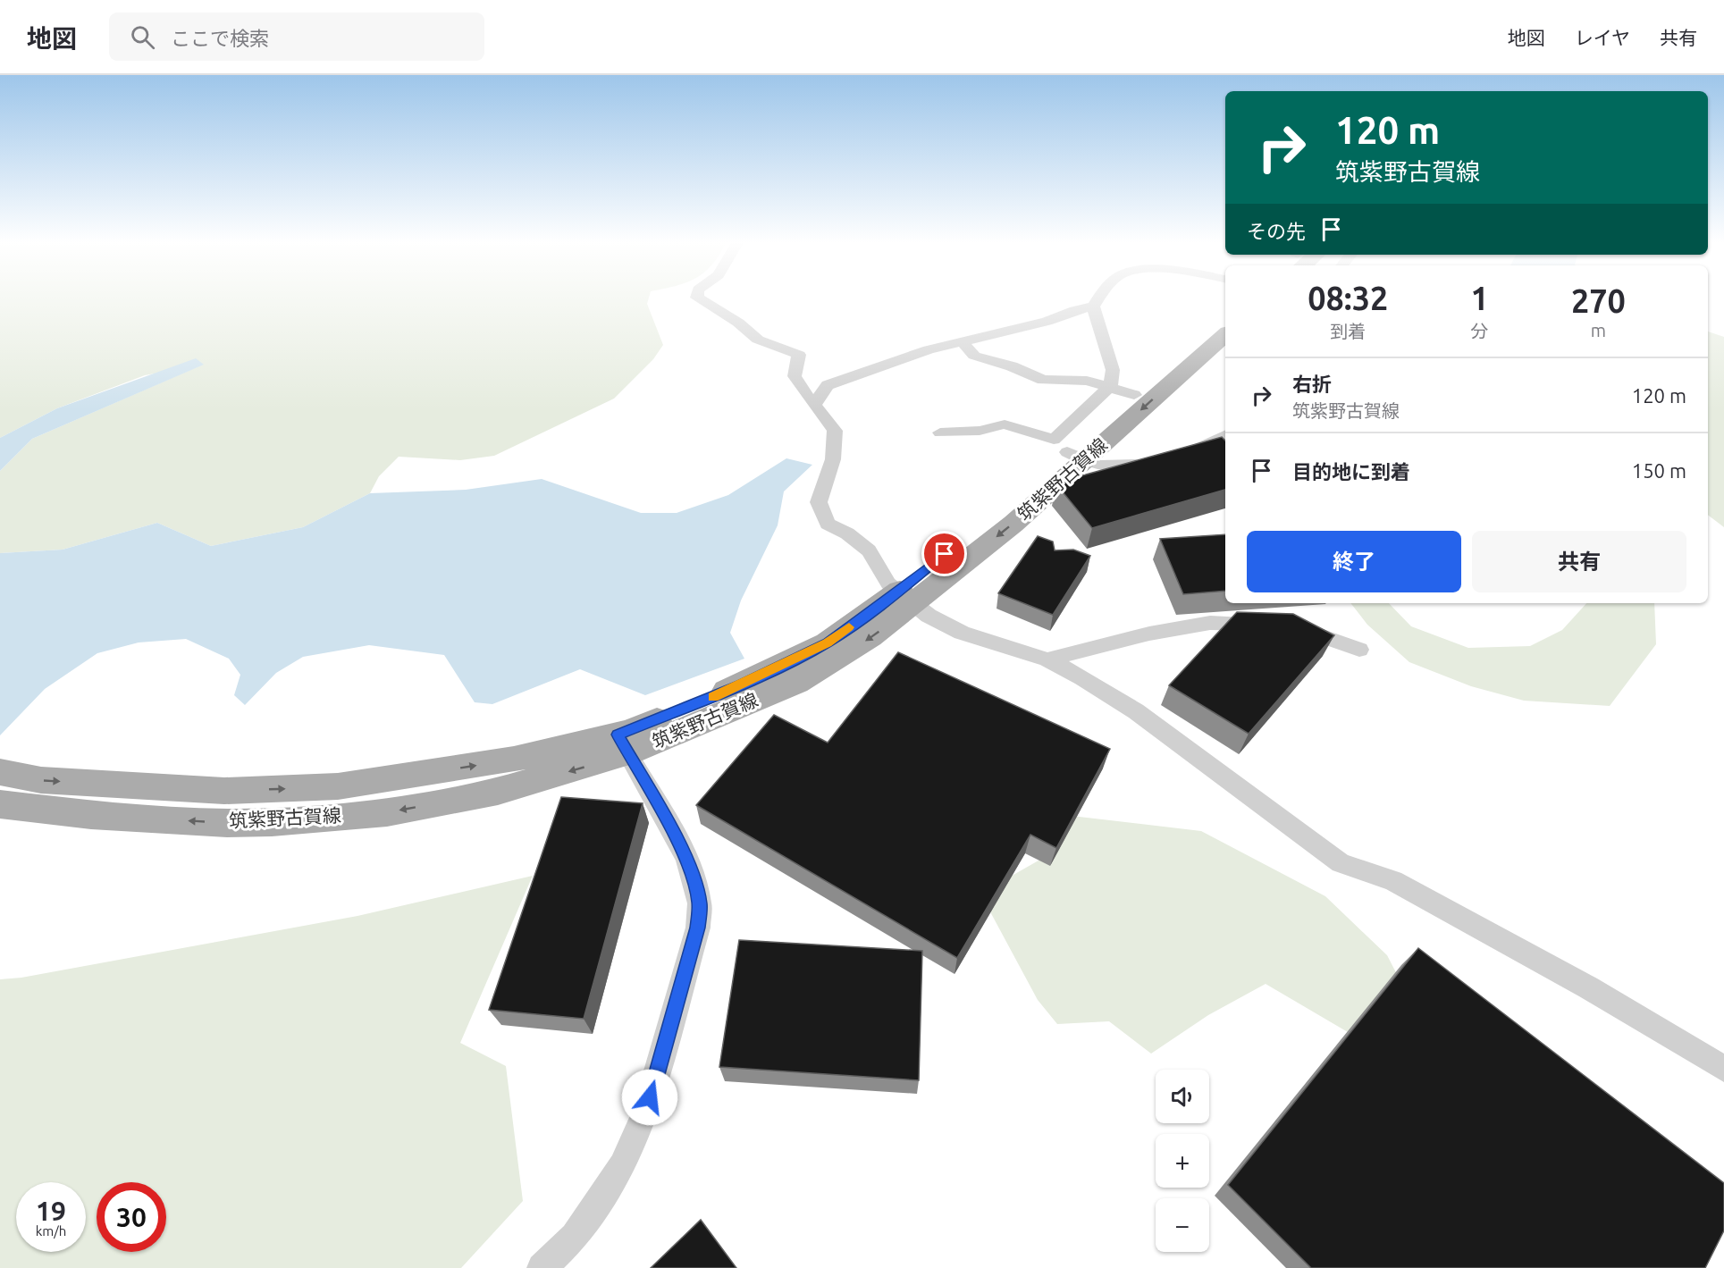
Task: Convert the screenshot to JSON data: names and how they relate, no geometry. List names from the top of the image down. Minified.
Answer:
{"streets":{"main road":["筑紫野古賀線"]},"page":{"header":"地図","search":"ここで検索","nav":["地図","レイヤ","共有"],"turn":["120 m","筑紫野古賀線"],"then":"その先","eta":["08:32","到着","1","分","270","m"],"list":[{"name":"右折","note":"筑紫野古賀線","value":"120 m"},{"name":"目的地に到着","value":"150 m"}],"buttons":["終了","共有"],"map_buttons":["+","−"],"speed":"19 km/h","limit":"30"}}
